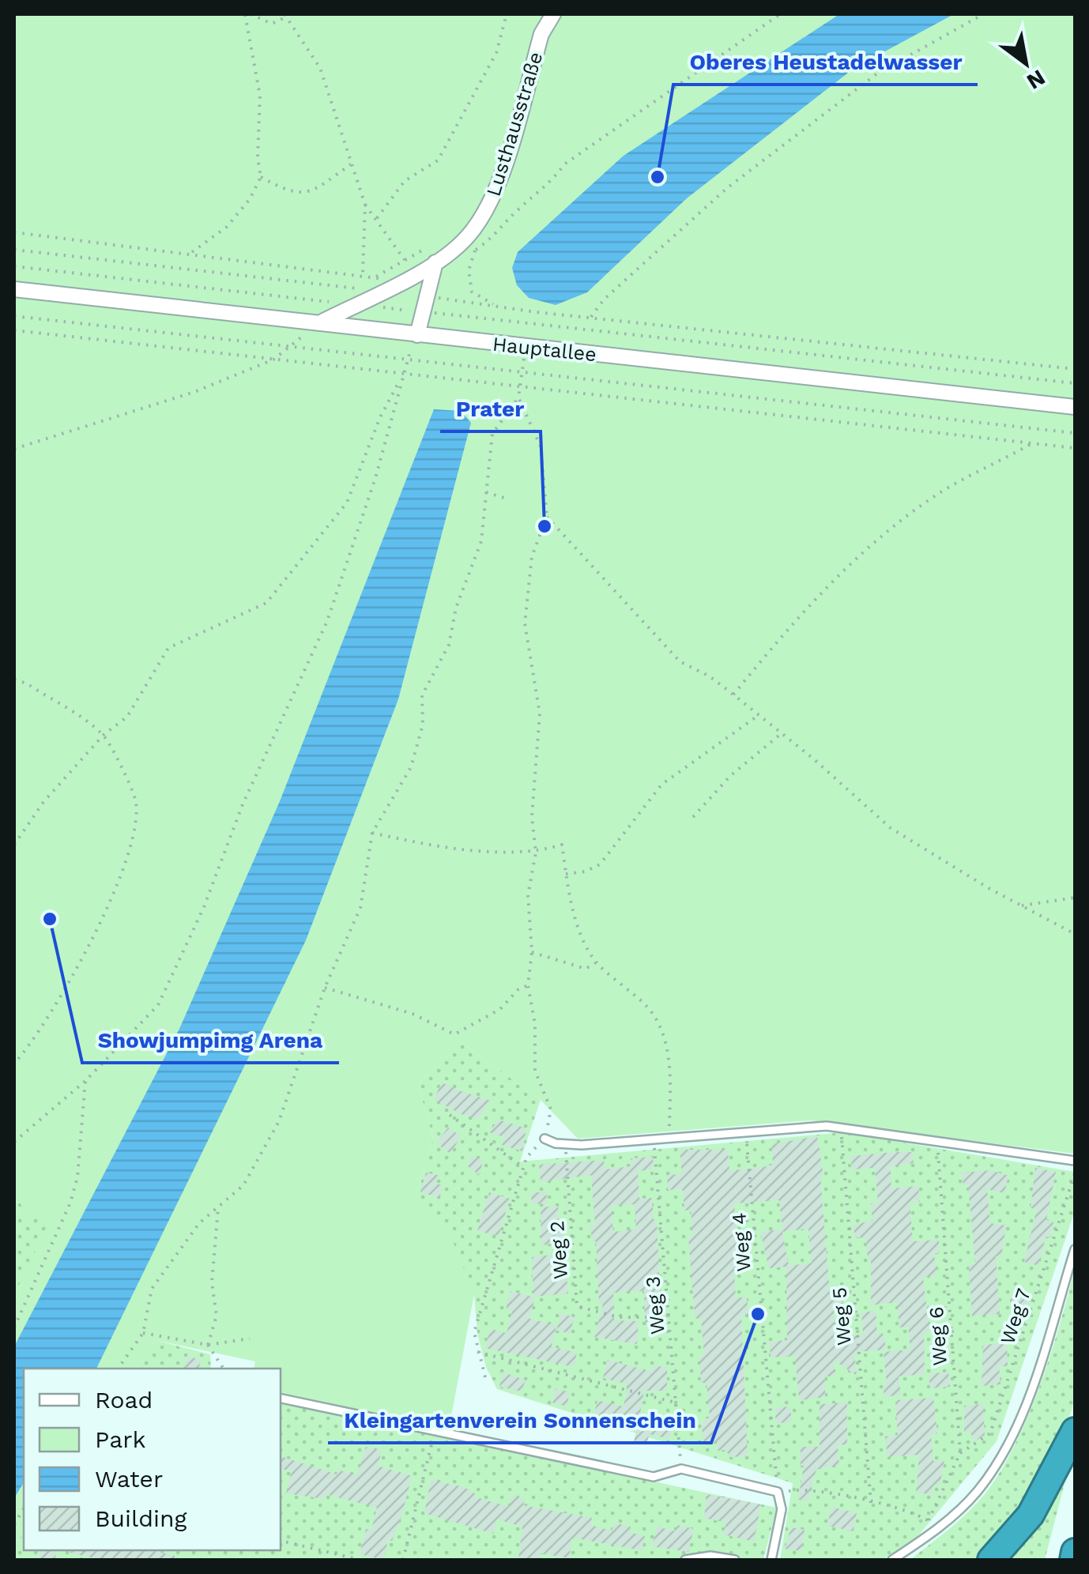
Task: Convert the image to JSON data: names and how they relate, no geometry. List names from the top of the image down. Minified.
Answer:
{"streets":{"street":["Lusthausstraße","Hauptallee"],"path":["Weg 4","Weg 2","Weg 3","Weg 5","Weg 7","Weg 6"]},"crossings":[["Lusthausstraße","Hauptallee"],["Weg 2","Weg 3"],["Weg 7","Weg 6"]],"places":["Oberes Heustadelwasser","Prater","Showjumpimg Arena","Kleingartenverein Sonnenschein"],"legend":["Road","Park","Water","Building"],"north":"bottom right"}
